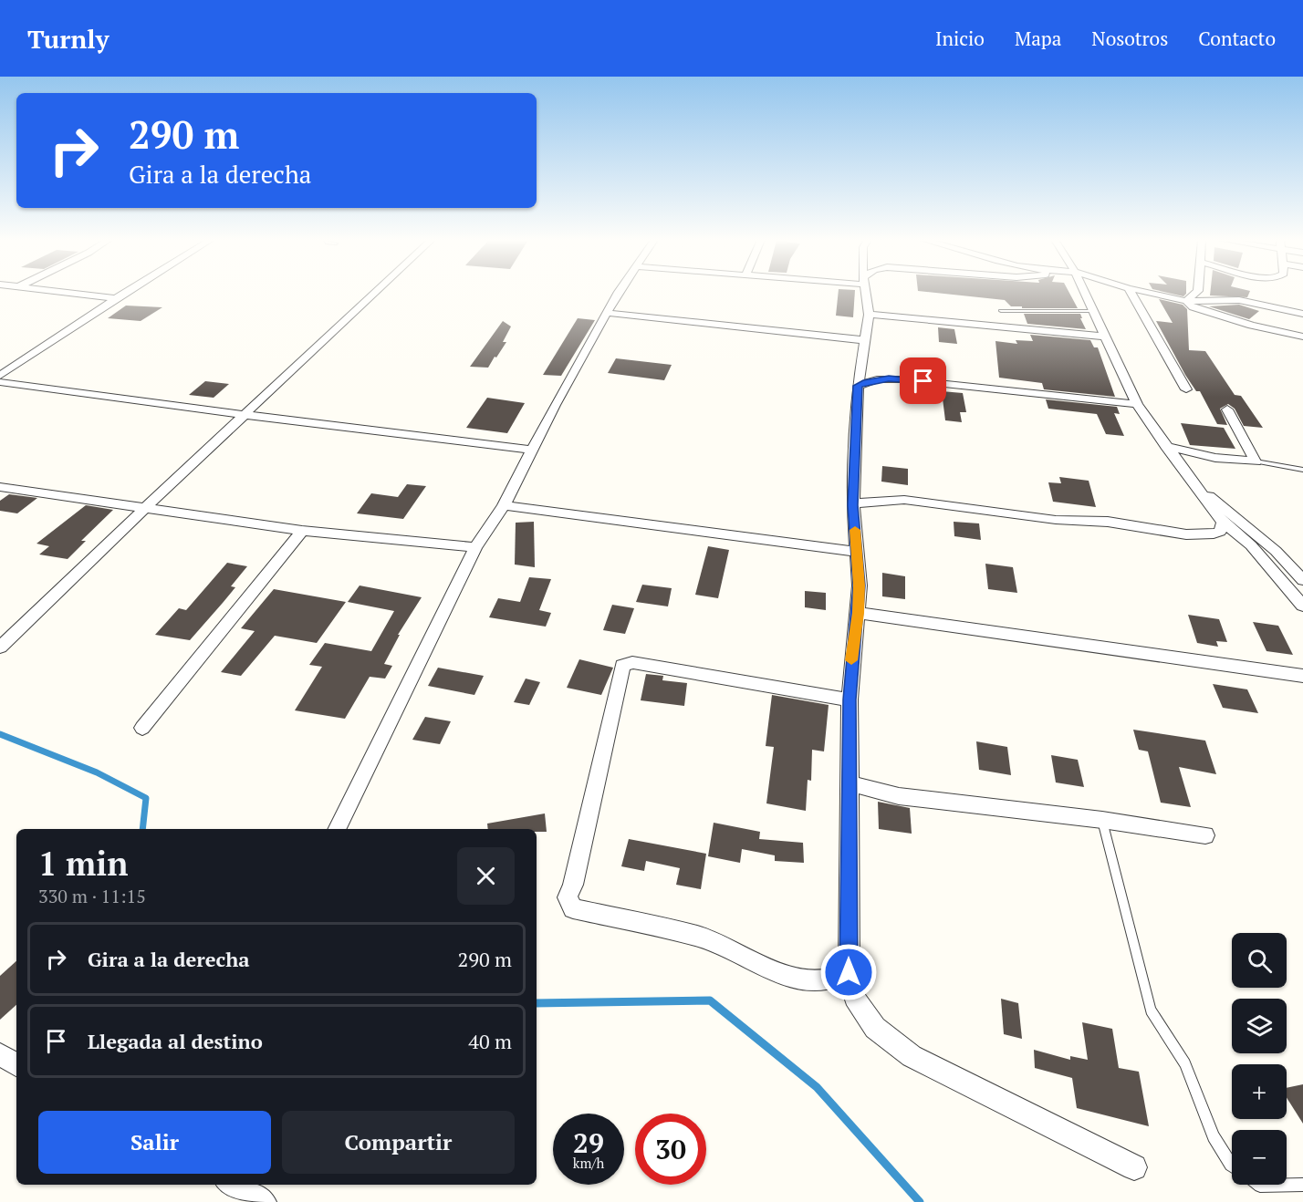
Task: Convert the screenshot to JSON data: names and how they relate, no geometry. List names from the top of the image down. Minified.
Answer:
{"page":{"header":"Turnly","nav":["Inicio","Mapa","Nosotros","Contacto"],"turn":["290 m","Gira a la derecha"],"heading":["1 min","330 m · 11:15"],"list":[{"name":"Gira a la derecha","value":"290 m"},{"name":"Llegada al destino","value":"40 m"}],"map_buttons":["+","−"],"buttons":["Salir","Compartir"],"speed":"29 km/h","limit":"30"}}
